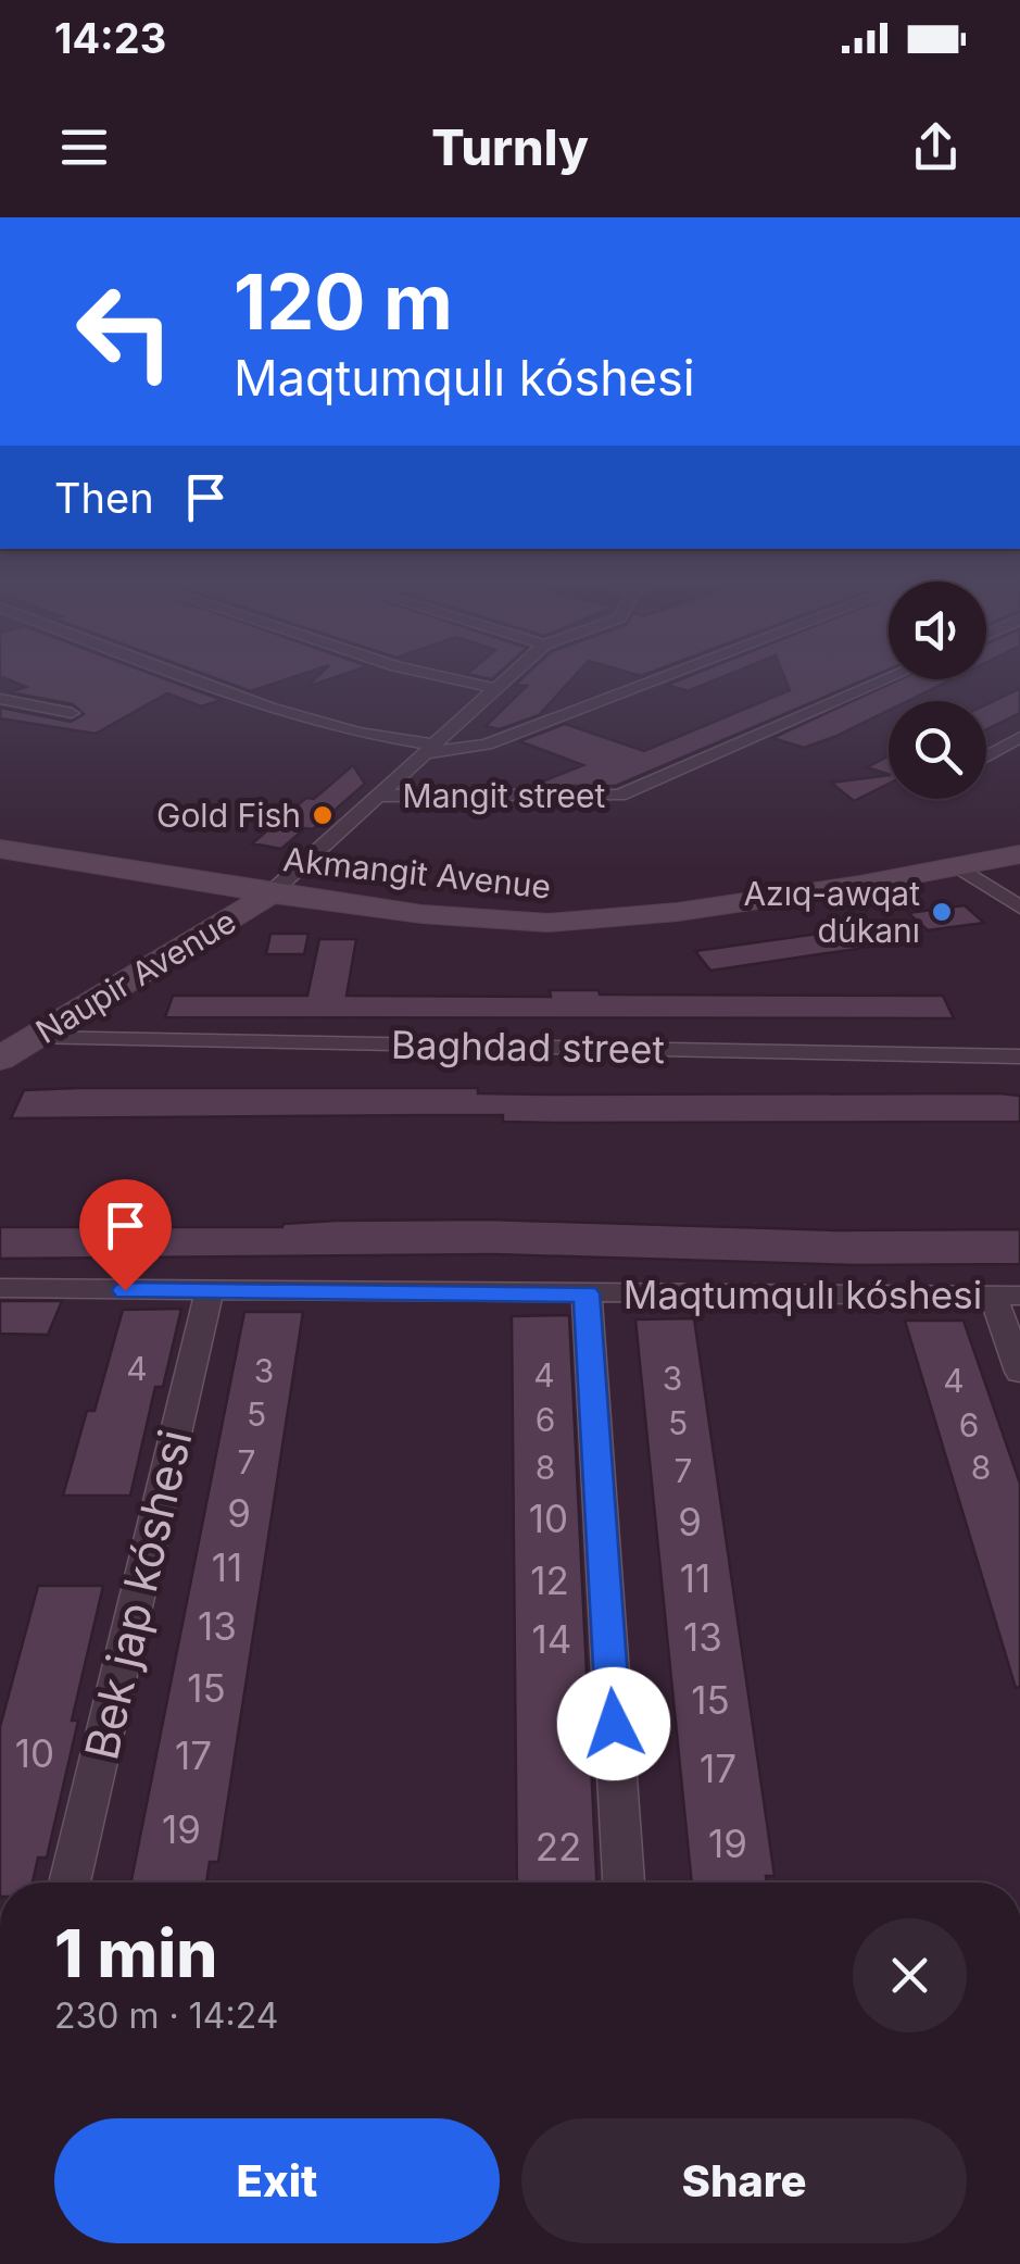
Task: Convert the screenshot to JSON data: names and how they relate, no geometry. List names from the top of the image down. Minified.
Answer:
{"streets":{"street":["Mangit street","Akmangit Avenue","Naupir Avenue","Baghdad street","Maqtumqulı kóshesi","Bek jap kóshesi"]},"crossings":[["Akmangit Avenue","Naupir Avenue"],["Naupir Avenue","Baghdad street"],["Maqtumqulı kóshesi","Bek jap kóshesi"]],"places":["Gold Fish","Azıq-awqat dúkanı"],"house_numbers":["4","3","4","3","4","5","6","5","6","7","8","8","7","9","10","9","11","11","12","13","13","14","15","15","10","17","17","19","19","22"],"page":{"status":"14:23","header":"Turnly","turn":["120 m","Maqtumqulı kóshesi"],"then":"Then","heading":["1 min","230 m · 14:24"],"buttons":["Exit","Share"]}}
